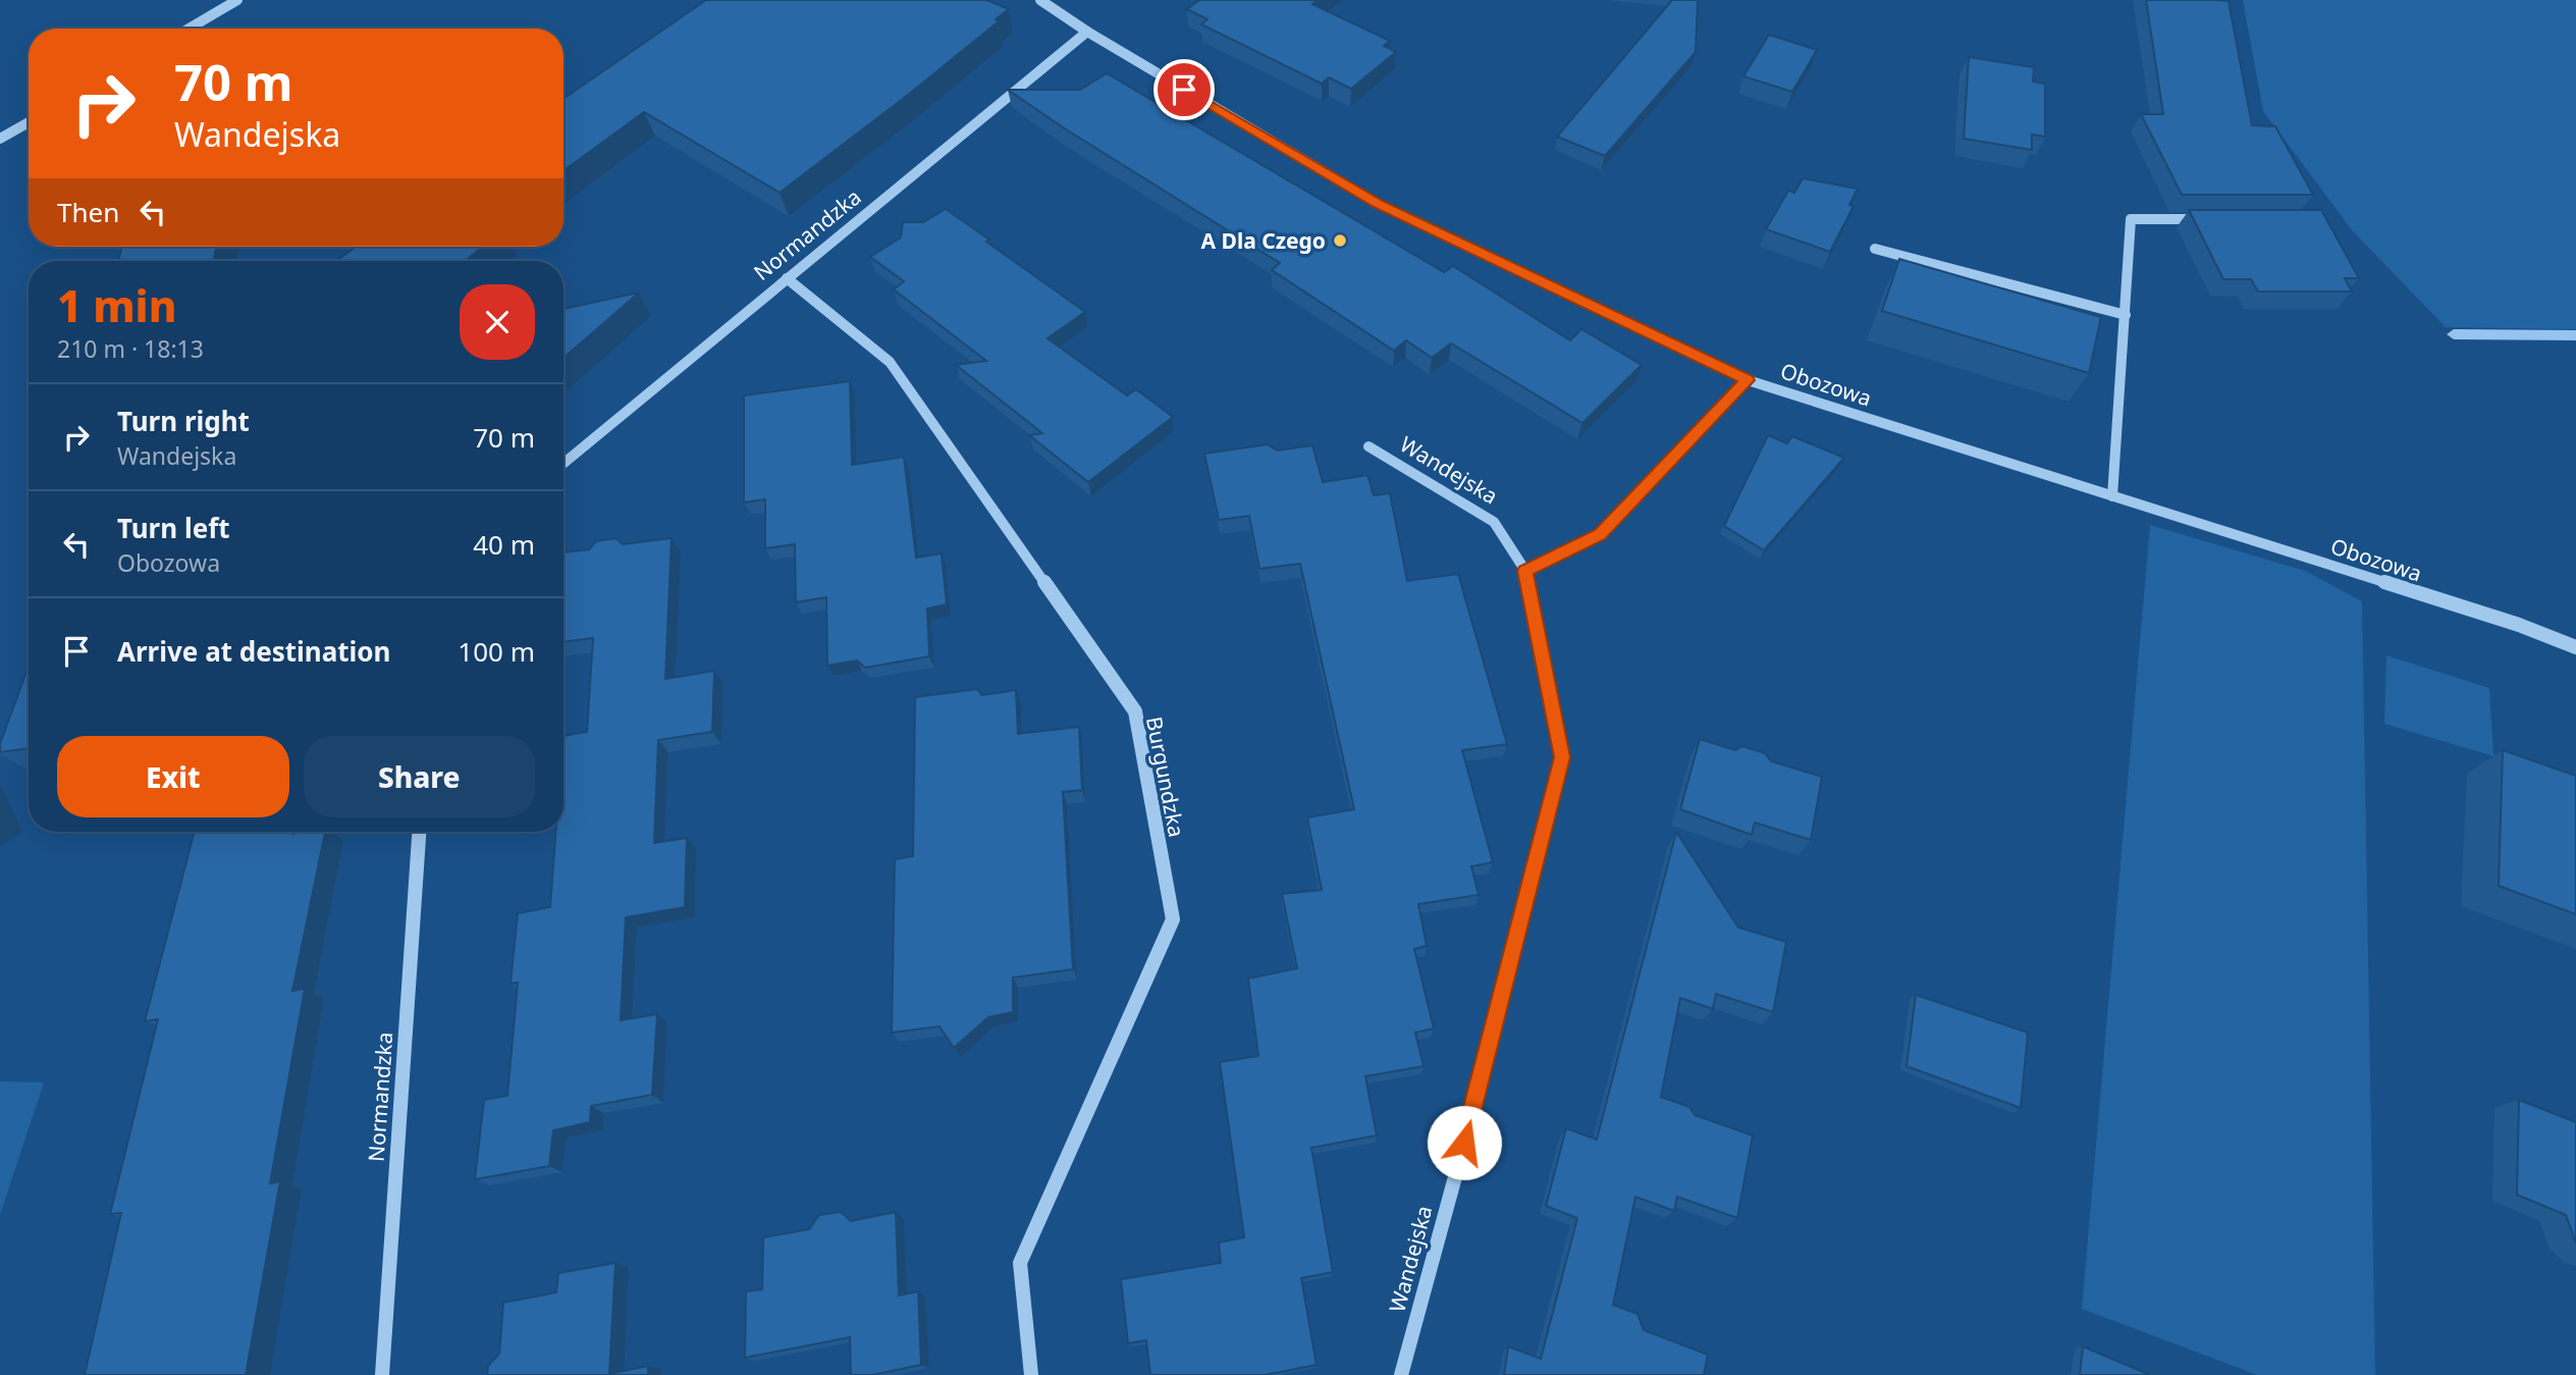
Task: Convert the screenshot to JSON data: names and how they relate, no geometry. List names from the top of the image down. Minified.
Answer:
{"streets":{"street":["Normandzka","Obozowa","Wandejska","Burgundzka"]},"crossings":[["Normandzka","Obozowa"],["Normandzka","Burgundzka"]],"places":["A Dla Czego"],"page":{"turn":["70 m","Wandejska"],"then":"Then","heading":["1 min","210 m · 18:13"],"list":[{"name":"Turn right","note":"Wandejska","value":"70 m"},{"name":"Turn left","note":"Obozowa","value":"40 m"},{"name":"Arrive at destination","value":"100 m"}],"buttons":["Exit","Share"]}}
